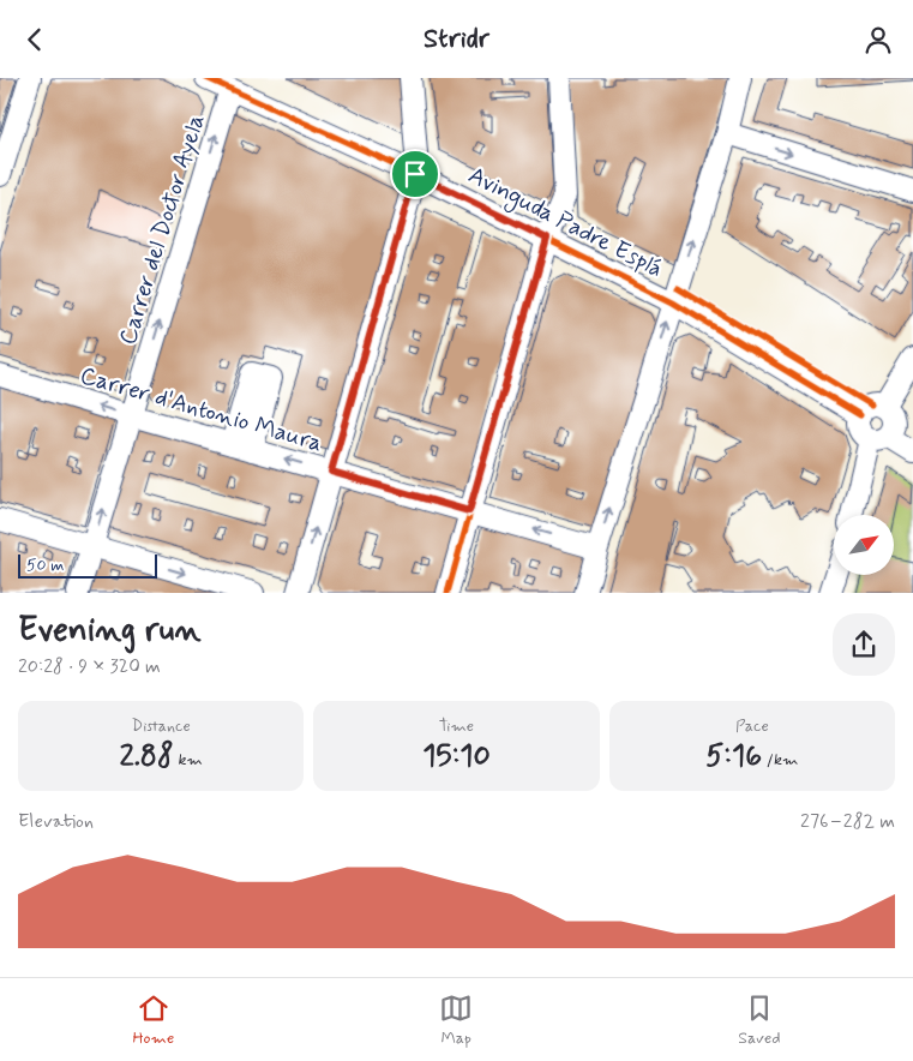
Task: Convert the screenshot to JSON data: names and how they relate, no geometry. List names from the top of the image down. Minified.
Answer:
{"streets":{"street":["Avinguda Padre Esplá","Carrer del Doctor Ayela","Carrer d'Antonio Maura"]},"crossings":[["Avinguda Padre Esplá","Carrer del Doctor Ayela"],["Carrer del Doctor Ayela","Carrer d'Antonio Maura"]],"one_way":["Carrer del Doctor Ayela"],"scale_bar":"50 m","north":"top right","page":{"header":"Stridr","scale":"50 m","heading":["Evening run","20:28 · 9 × 320 m"],"stats":[["Distance","2.88 km"],["Time","15:10"],["Pace","5:16 /km"]],"chart":["Elevation","276–282 m"],"tabs":["Home","Map","Saved"]}}
